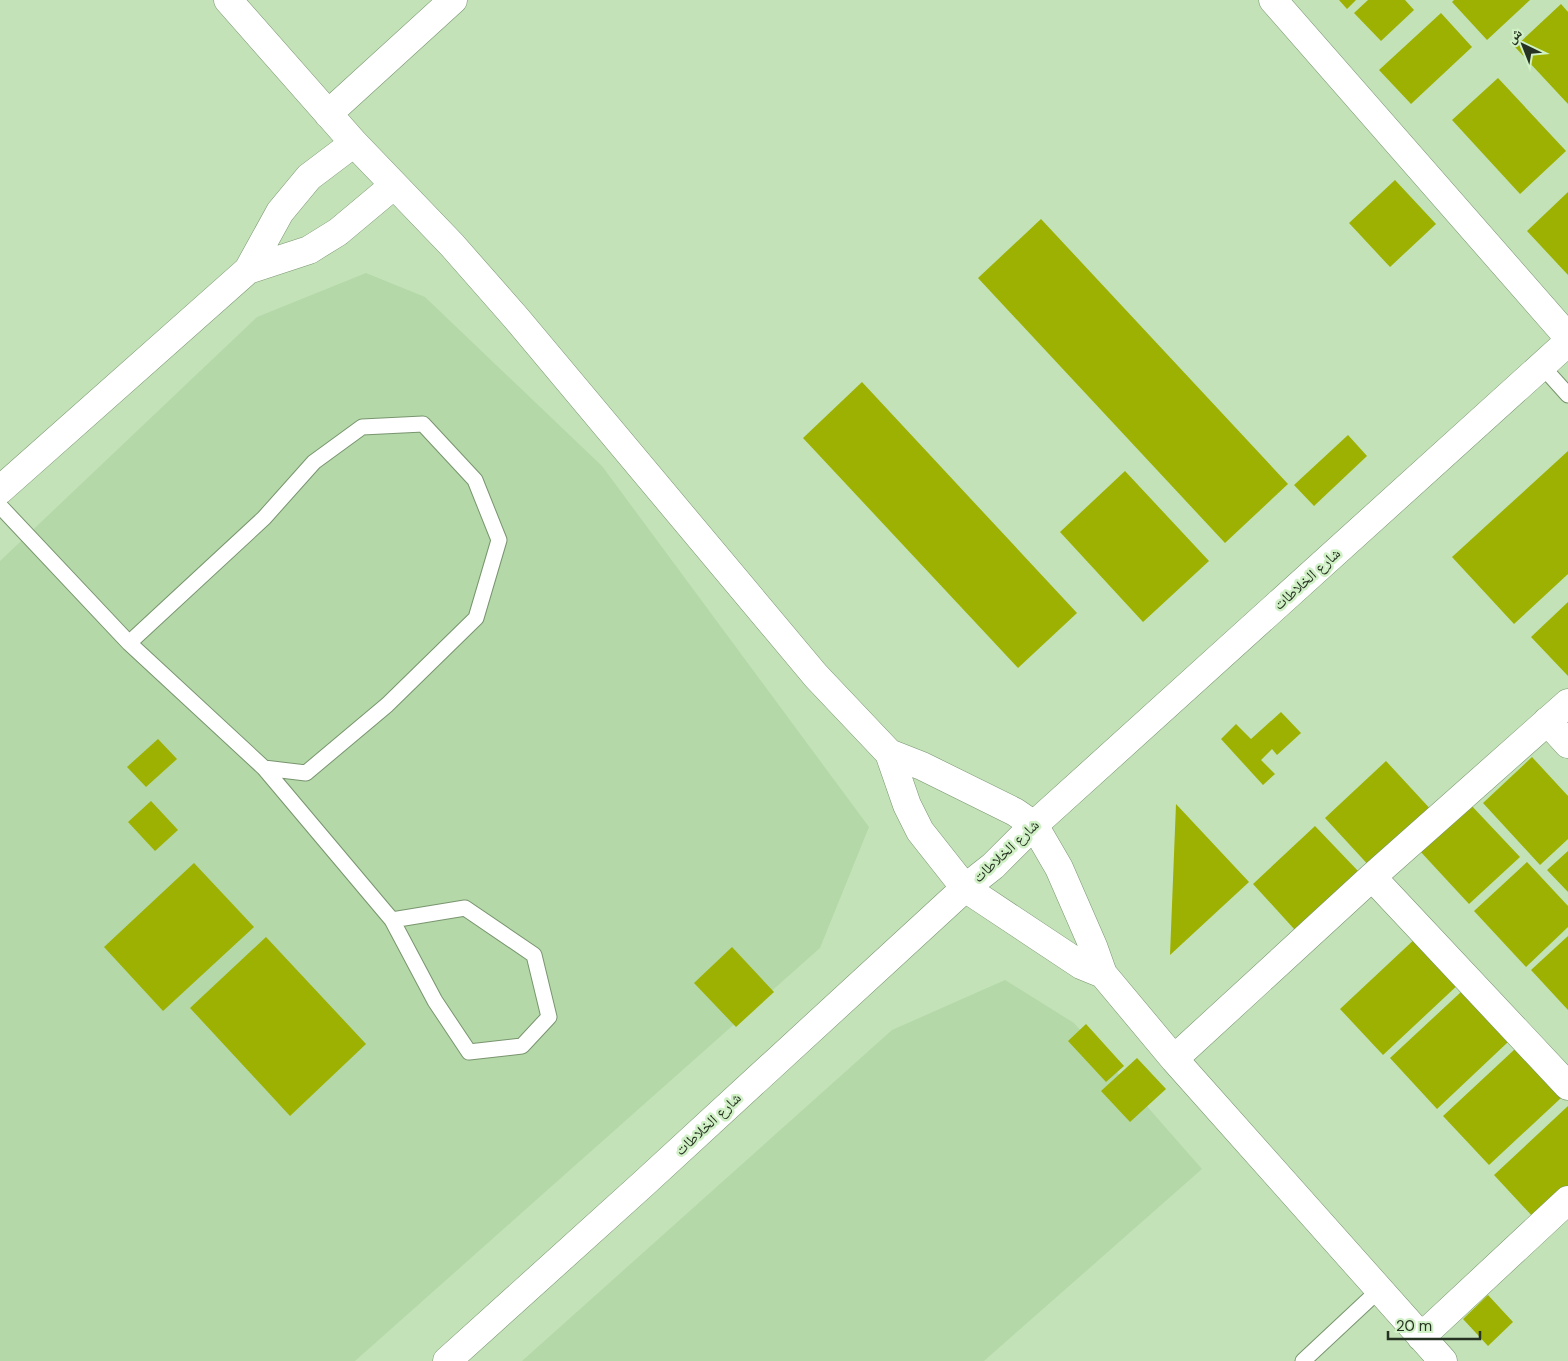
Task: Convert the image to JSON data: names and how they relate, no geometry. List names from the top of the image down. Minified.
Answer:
{"streets":{"street":["شارع الخلاطات"]},"scale_bar":"20 m","north":"top left"}
